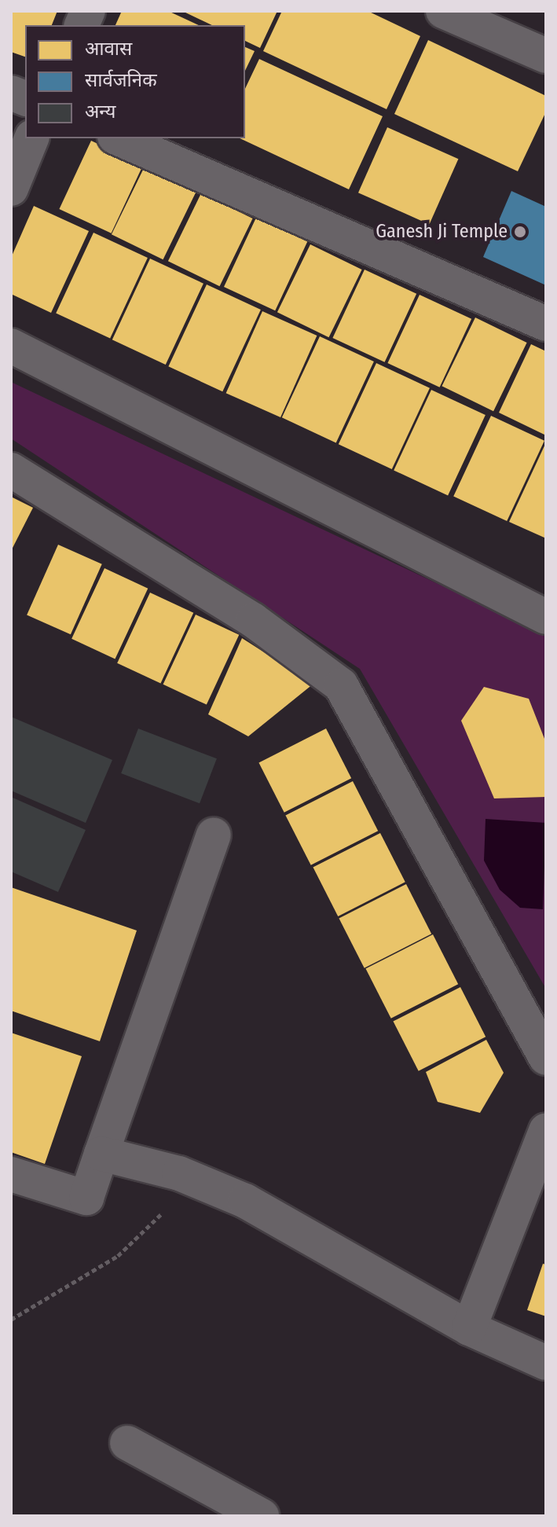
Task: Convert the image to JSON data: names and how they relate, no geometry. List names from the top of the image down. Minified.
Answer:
{"places":["Ganesh Ji Temple"],"legend":["आवास","सार्वजनिक","अन्य"]}
